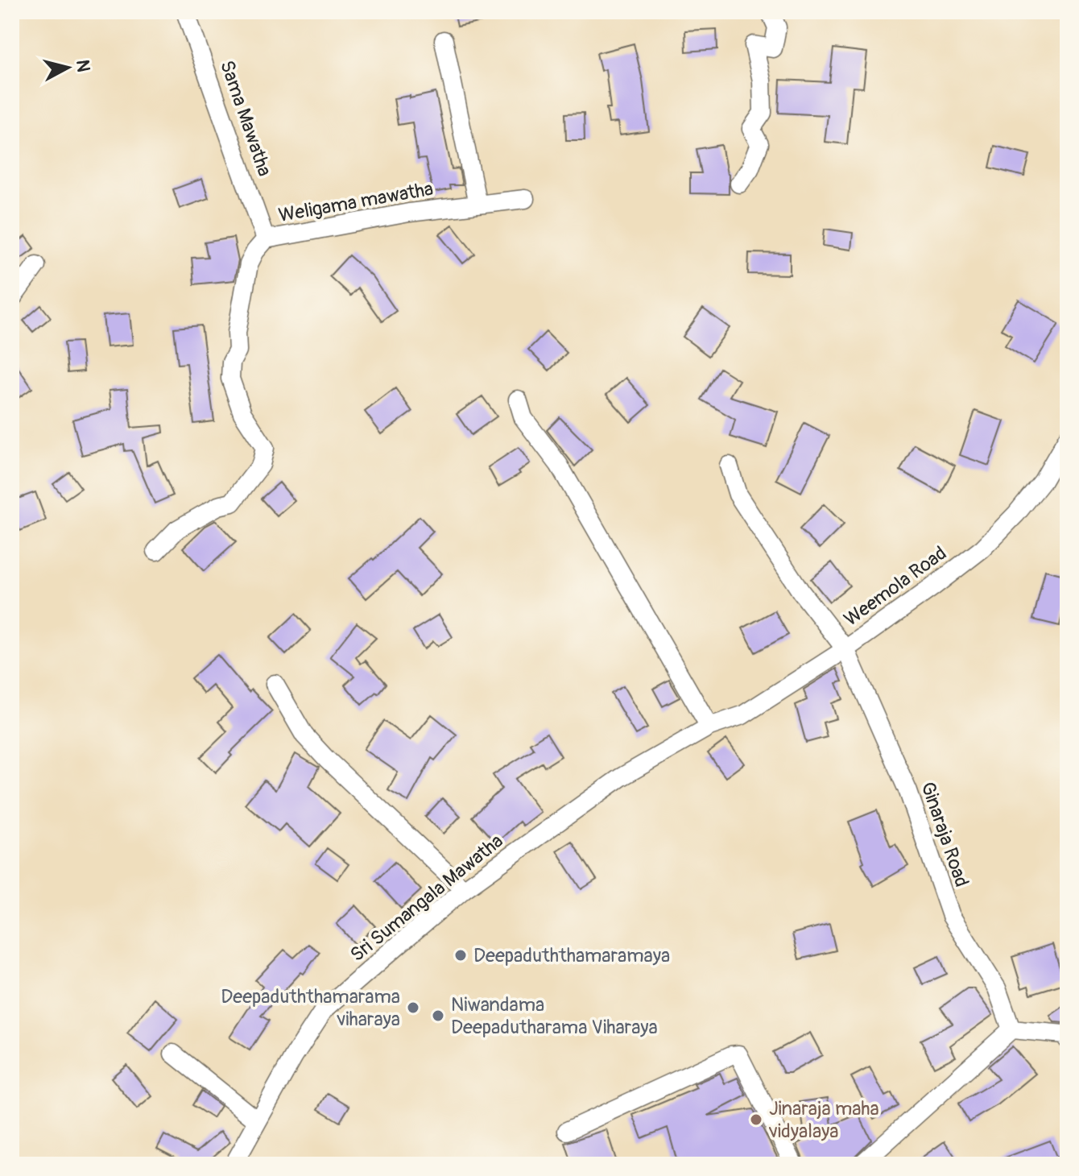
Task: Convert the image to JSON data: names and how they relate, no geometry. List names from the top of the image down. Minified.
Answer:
{"streets":{"street":["Sama Mawatha","Weligama mawatha","Weemola Road","Ginaraja Road","Sri Sumangala Mawatha"]},"crossings":[["Sama Mawatha","Weligama mawatha"],["Weemola Road","Ginaraja Road"],["Weemola Road","Sri Sumangala Mawatha"]],"places":["Deepaduththamaramaya","Deepaduththamarama viharaya","Niwandama Deepadutharama Viharaya","Jinaraja maha vidyalaya"],"north":"right"}
